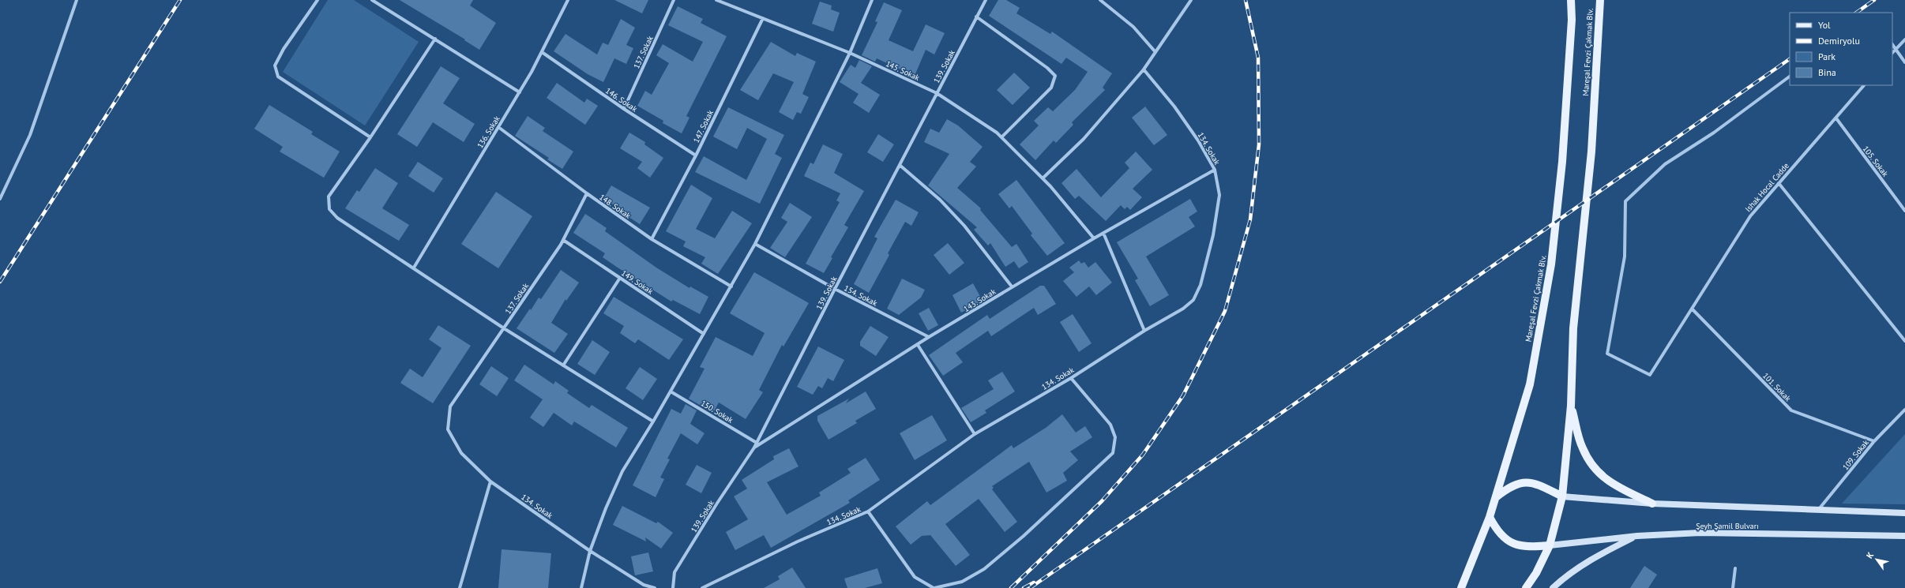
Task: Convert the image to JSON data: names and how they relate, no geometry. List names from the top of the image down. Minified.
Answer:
{"streets":{"main road":["Mareşal Fevzi Çakmak Blv.","Şeyh Şamil Bulvarı"],"street":["137. Sokak","139. Sokak","145. Sokak","146. Sokak","147. Sokak","136. Sokak","134. Sokak","105. Sokak","Ishak Hocal Cadde","148. Sokak","149. Sokak","154. Sokak","143. Sokak","101. Sokak","150. Sokak","109. Sokak"]},"crossings":[["137. Sokak","146. Sokak"],["137. Sokak","134. Sokak"],["137. Sokak","148. Sokak"],["137. Sokak","149. Sokak"],["Mareşal Fevzi Çakmak Blv.","Şeyh Şamil Bulvarı"],["139. Sokak","145. Sokak"],["139. Sokak","154. Sokak"],["139. Sokak","143. Sokak"],["139. Sokak","150. Sokak"],["145. Sokak","147. Sokak"],["145. Sokak","143. Sokak"],["146. Sokak","147. Sokak"],["146. Sokak","136. Sokak"],["147. Sokak","148. Sokak"],["136. Sokak","148. Sokak"],["134. Sokak","143. Sokak"],["105. Sokak","Ishak Hocal Cadde"],["Ishak Hocal Cadde","101. Sokak"],["154. Sokak","143. Sokak"],["101. Sokak","109. Sokak"]],"legend":["Yol","Demiryolu","Park","Bina"],"north":"top left"}
